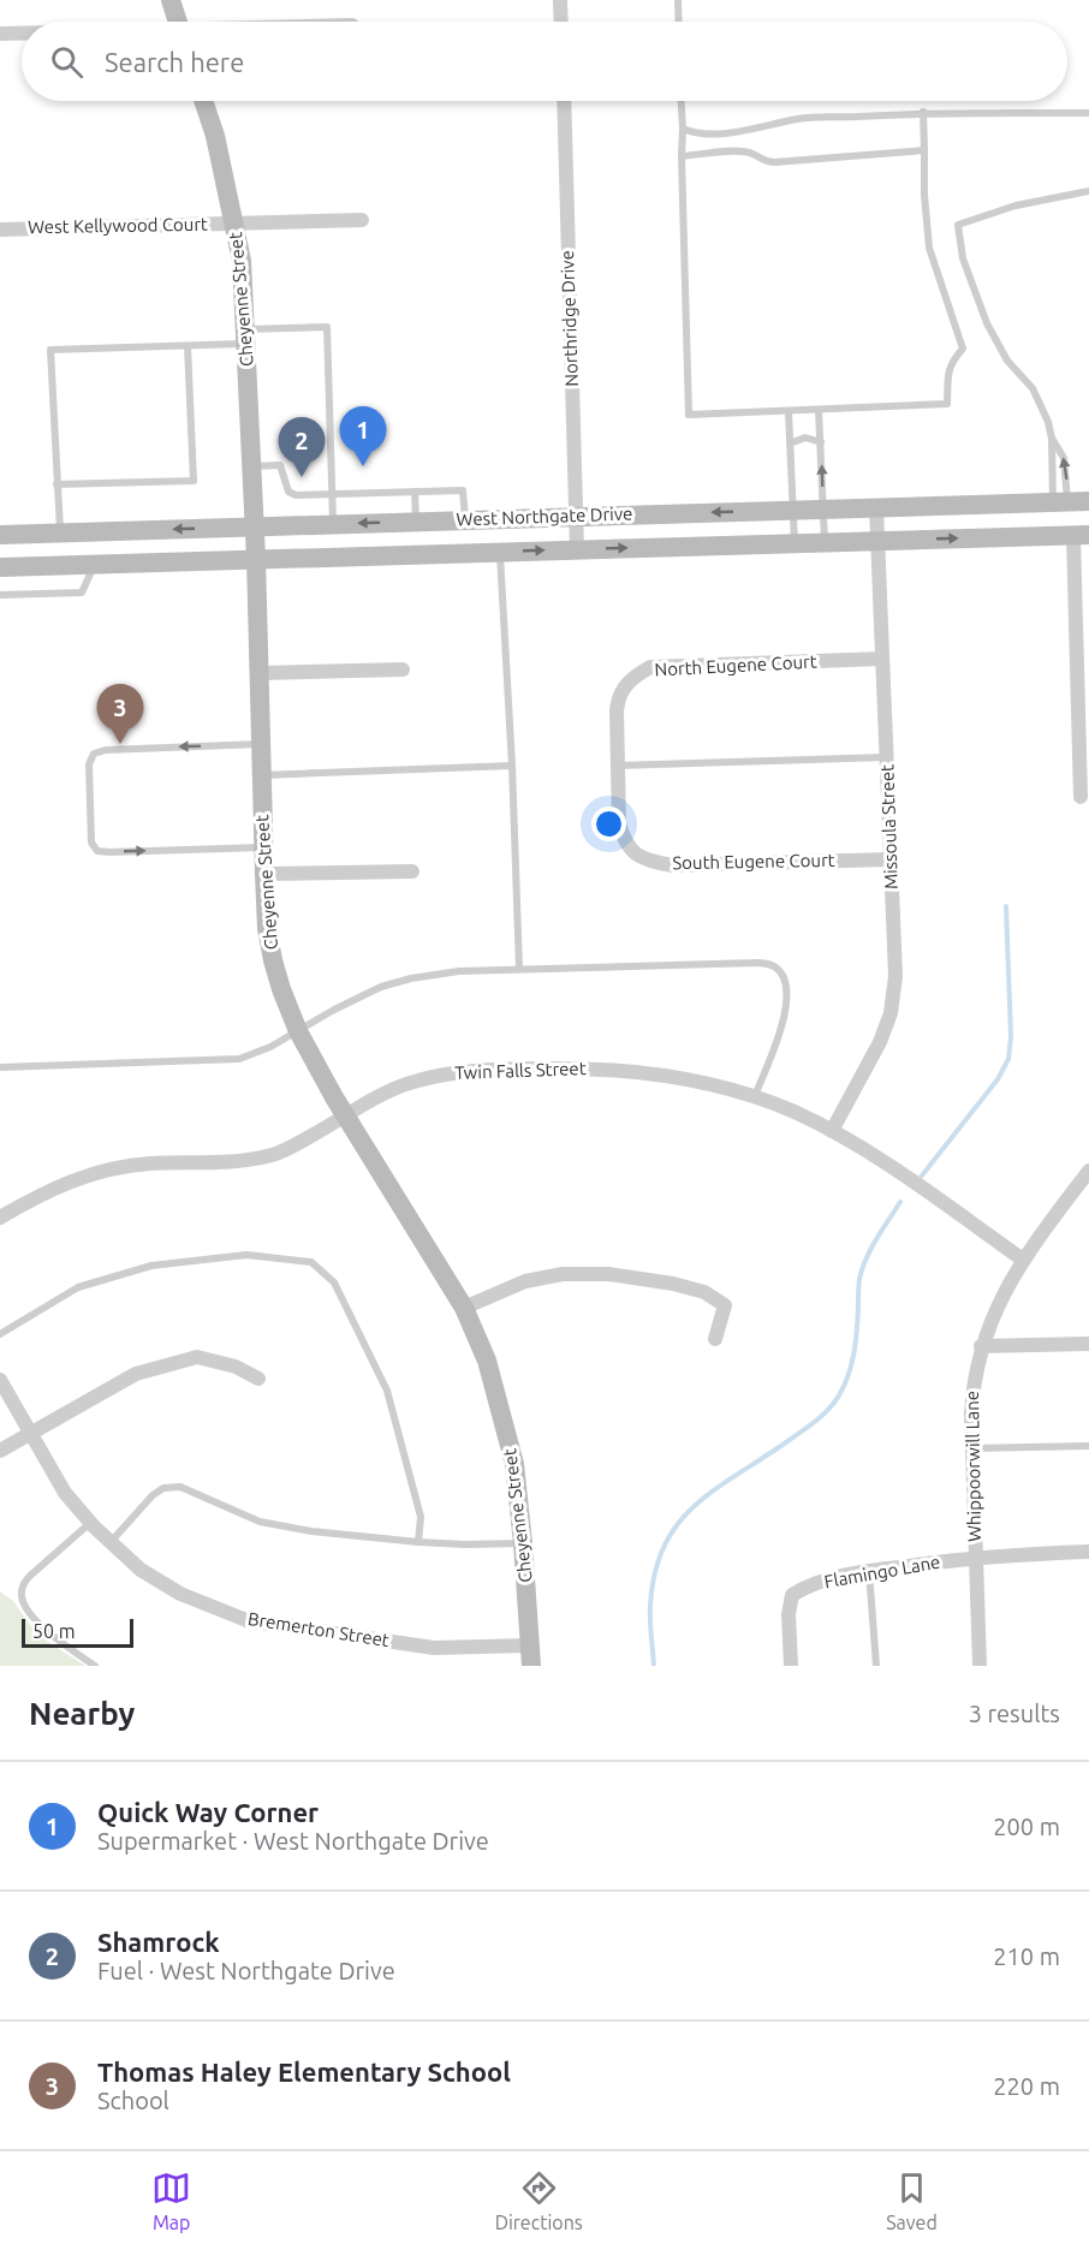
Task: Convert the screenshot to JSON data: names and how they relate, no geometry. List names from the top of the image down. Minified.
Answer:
{"streets":{"main road":["Cheyenne Street","West Northgate Drive"],"street":["West Kellywood Court","Northridge Drive","North Eugene Court","Missoula Street","South Eugene Court","Twin Falls Street","Whippoorwill Lane","Flamingo Lane","Bremerton Street"]},"crossings":[["West Kellywood Court","Cheyenne Street"],["Cheyenne Street","West Northgate Drive"],["Cheyenne Street","Twin Falls Street"],["Cheyenne Street","Bremerton Street"],["Northridge Drive","West Northgate Drive"],["West Northgate Drive","Missoula Street"],["North Eugene Court","Missoula Street"],["North Eugene Court","South Eugene Court"],["Missoula Street","South Eugene Court"],["Missoula Street","Twin Falls Street"],["Twin Falls Street","Whippoorwill Lane"],["Whippoorwill Lane","Flamingo Lane"]],"scale_bar":"50 m","page":{"search":"Search here","pins":["1","2","3"],"scale":"50 m","heading":["Nearby","3 results"],"list":[{"mark":"1","name":"Quick Way Corner","note":"Supermarket · West Northgate Drive","value":"200 m"},{"mark":"2","name":"Shamrock","note":"Fuel · West Northgate Drive","value":"210 m"},{"mark":"3","name":"Thomas Haley Elementary School","note":"School","value":"220 m"}],"nav":["Map","Directions","Saved"]}}
